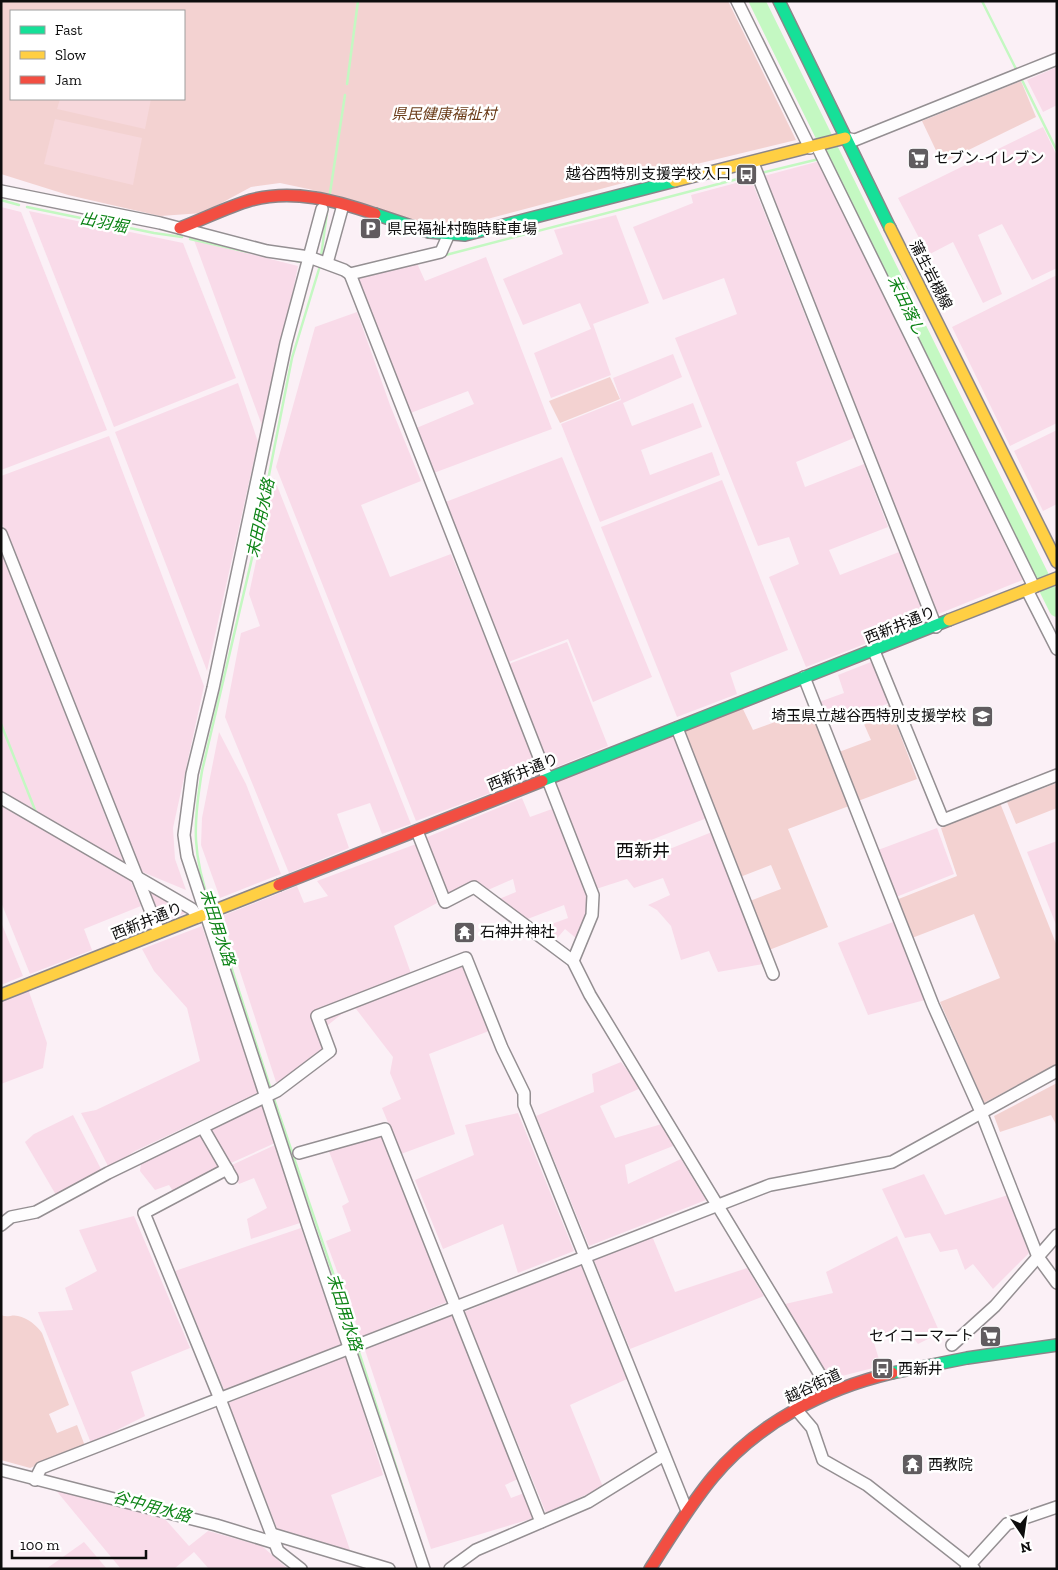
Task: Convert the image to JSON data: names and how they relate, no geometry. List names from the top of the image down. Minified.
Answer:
{"streets":{"street":["蒲生岩槻線","西新井通り","越谷街道"]},"districts":["西新井"],"water":["出羽堀","末田落し","末田用水路","谷中用水路"],"parks":["県民健康福祉村"],"places":{"supermarket":["セブン-イレブン","セイコーマート"],"bus stop":["越谷西特別支援学校入口","西新井"],"parking":["県民福祉村臨時駐車場"],"school or university":["埼玉県立越谷西特別支援学校"],"temple":["石神井神社","西教院"]},"legend":["Fast","Slow","Jam"],"scale_bar":"100 m","north":"bottom"}
